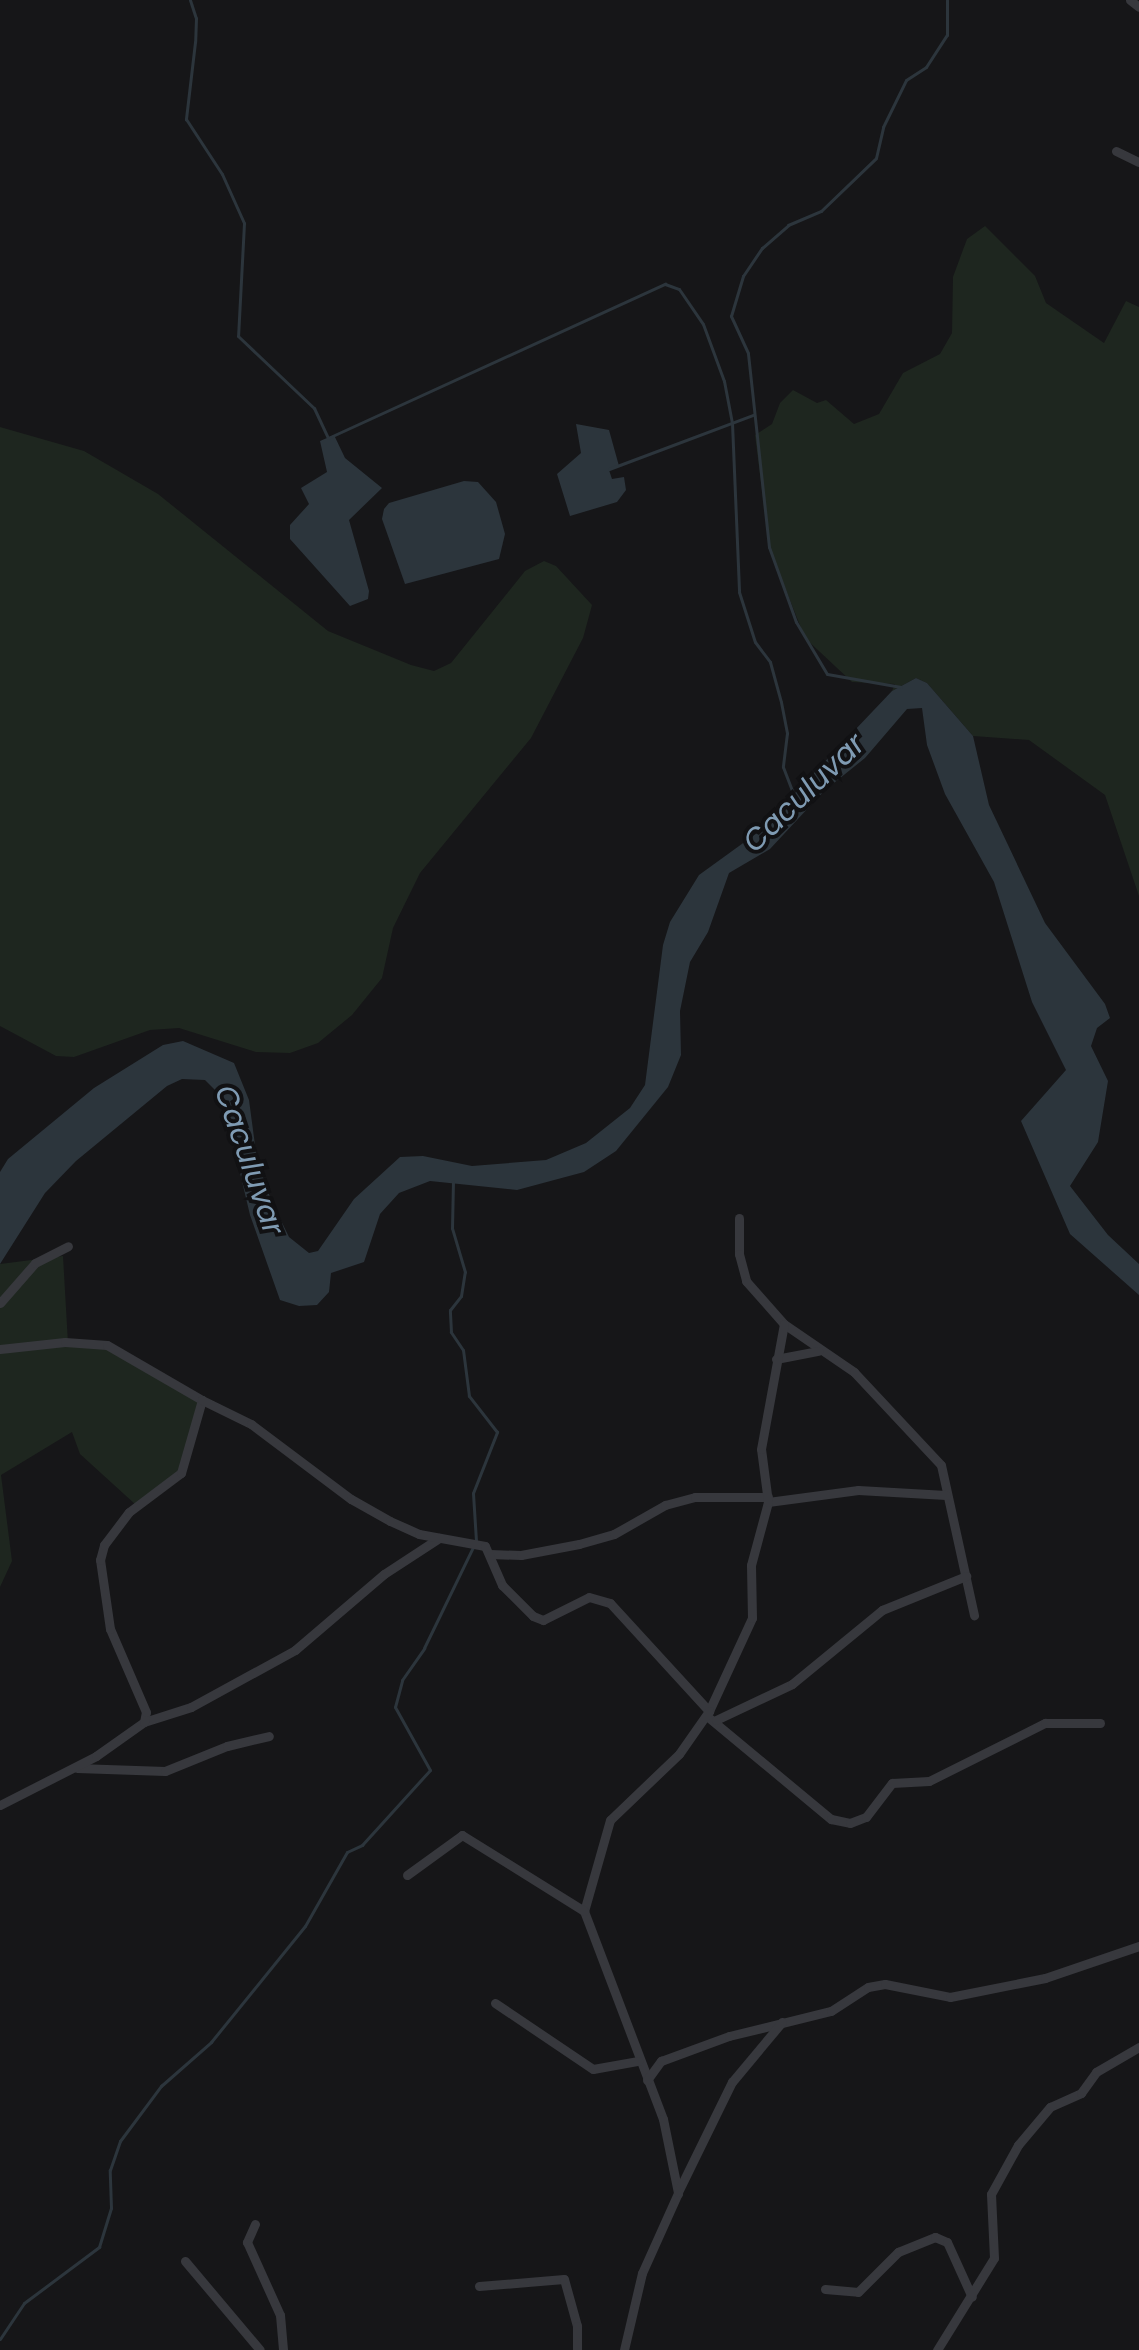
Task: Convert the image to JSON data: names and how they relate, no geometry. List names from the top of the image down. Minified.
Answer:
{"water":["Caculuvar"]}
